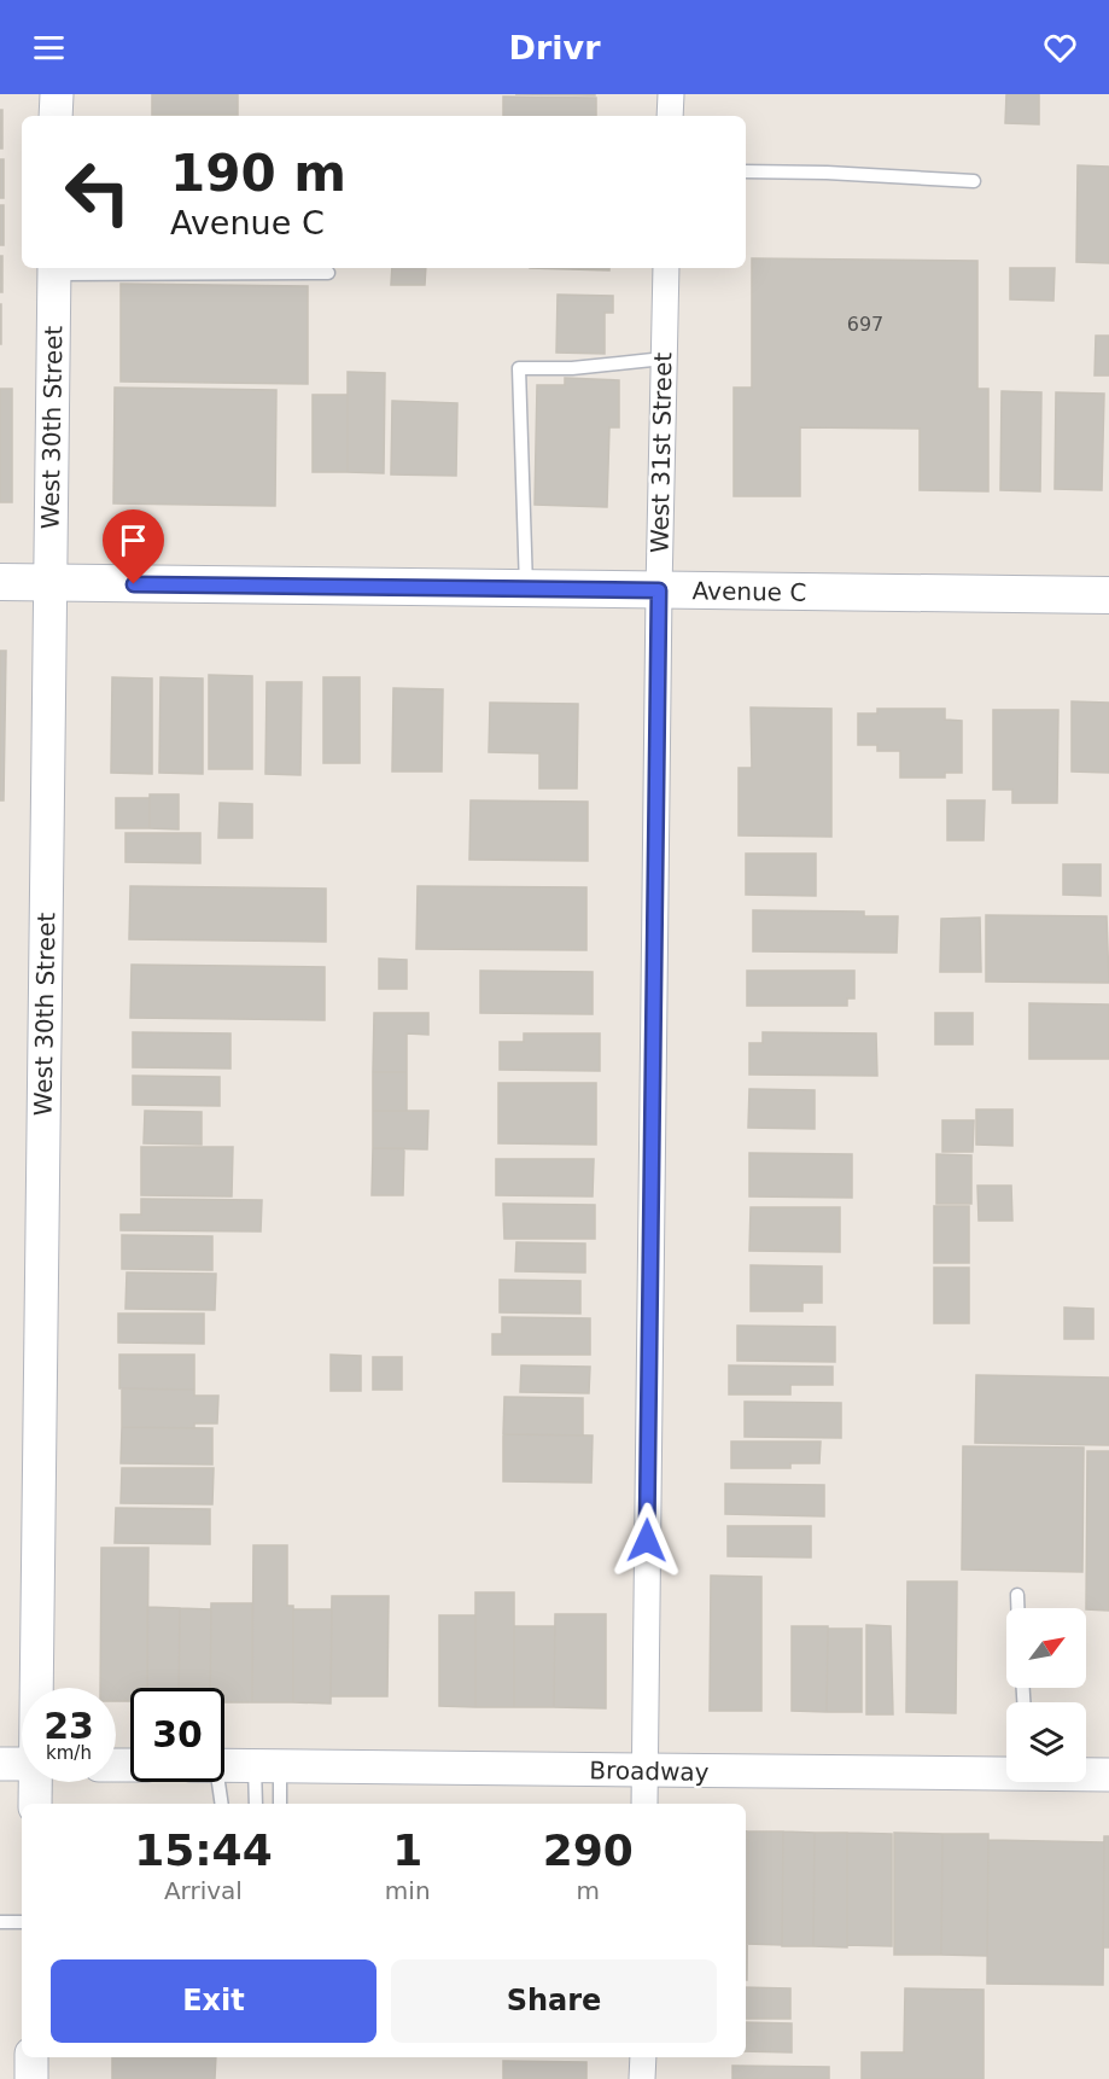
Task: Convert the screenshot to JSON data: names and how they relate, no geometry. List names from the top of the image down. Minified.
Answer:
{"streets":{"main road":["Avenue C"],"street":["West 30th Street","West 31st Street","Broadway"]},"crossings":[["West 30th Street","Avenue C"],["West 31st Street","Avenue C"],["West 31st Street","Broadway"]],"house_numbers":["697"],"north":"top right","page":{"header":"Drivr","turn":["190 m","Avenue C"],"speed":"23 km/h","limit":"30","eta":["15:44","Arrival","1","min","290","m"],"buttons":["Exit","Share"]}}
